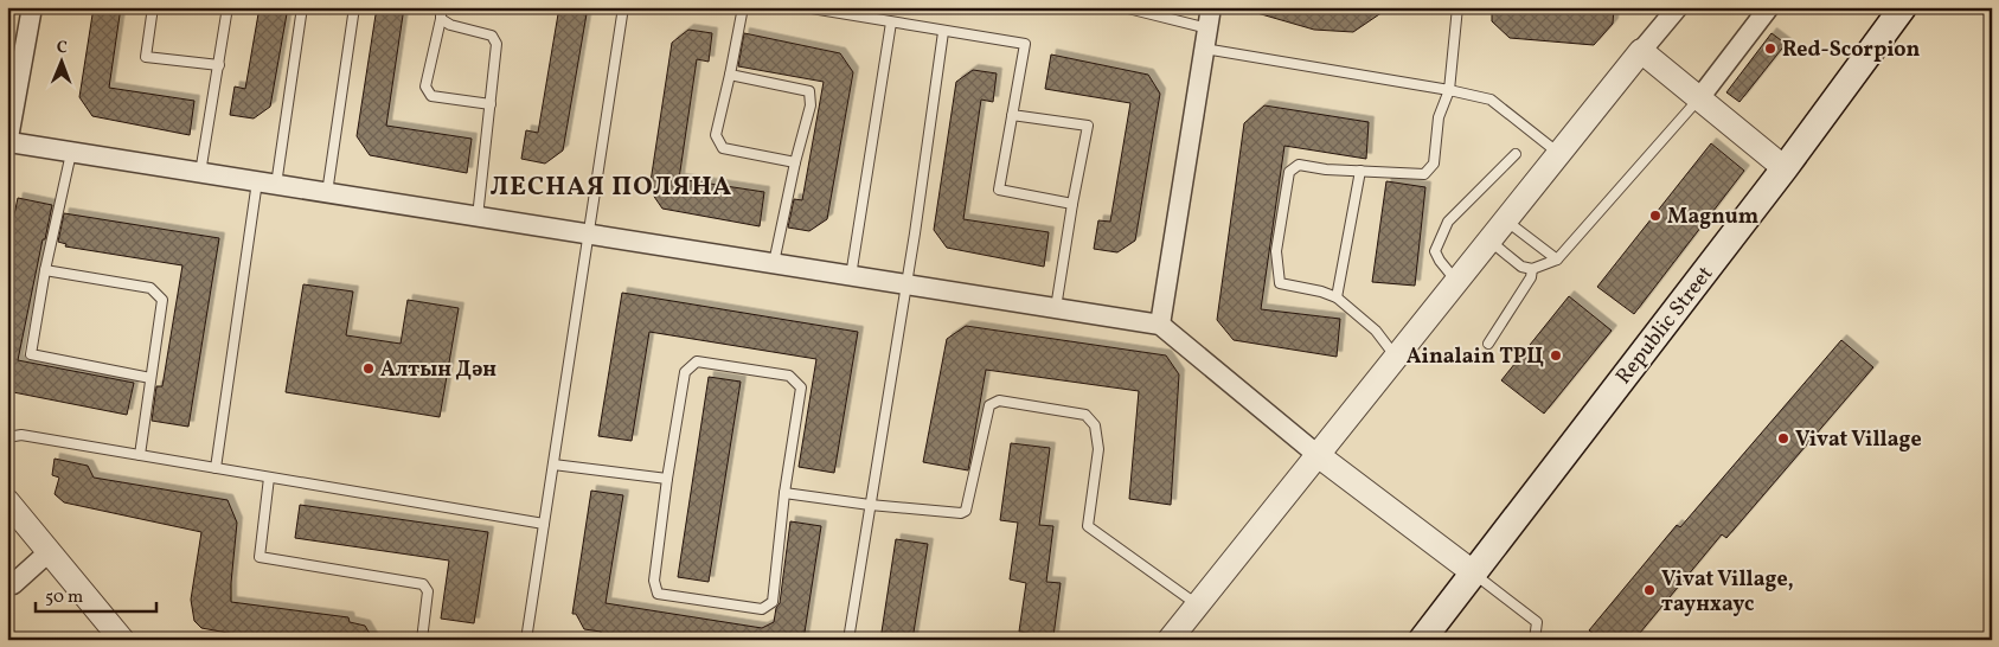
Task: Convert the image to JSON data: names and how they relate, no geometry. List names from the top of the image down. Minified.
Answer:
{"streets":{"main road":["Republic Street"]},"districts":["ЛЕСНАЯ ПОЛЯНА"],"places":["Red-Scorpion","Magnum","Ainalain ТРЦ","Алтын Дән","Vivat Village","Vivat Village, таунхаус"],"scale_bar":"50 m","north":"top"}
